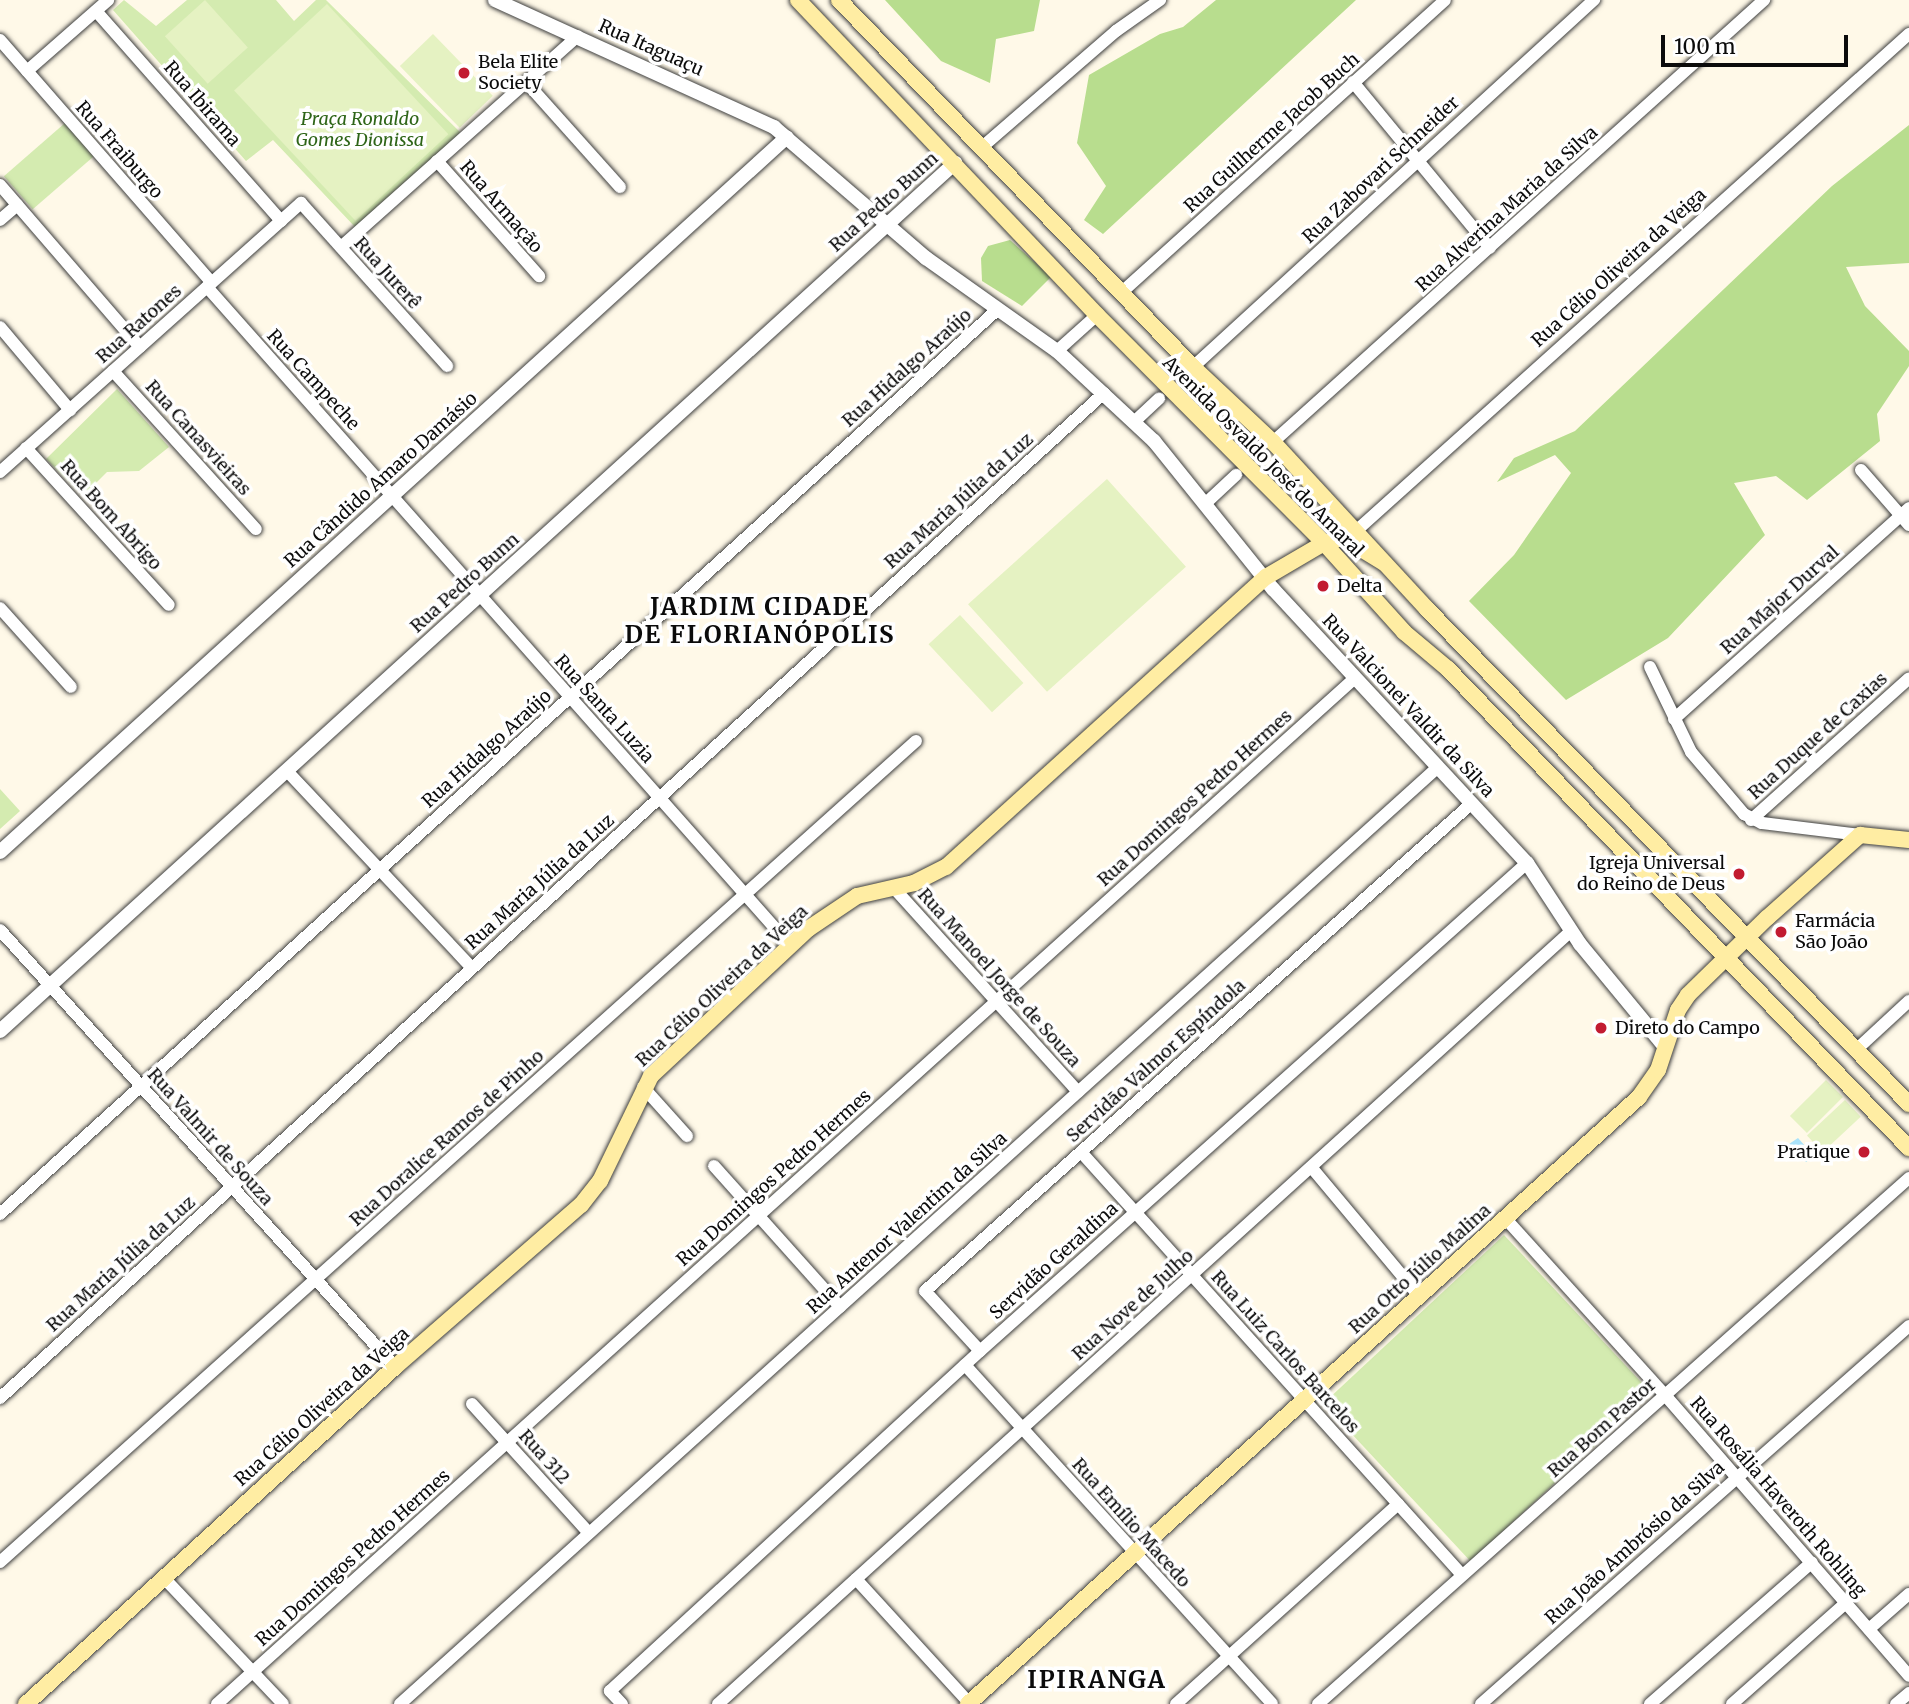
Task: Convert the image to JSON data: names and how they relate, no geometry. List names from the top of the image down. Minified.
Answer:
{"streets":{"main road":["Rua Célio Oliveira da Veiga","Avenida Osvaldo José do Amaral","Rua Otto Júlio Malina"],"street":["Rua Itaguaçu","Rua Ibirama","Rua Guilherme Jacob Buch","Rua Fraiburgo","Rua Zabovari Schneider","Rua Pedro Bunn","Rua Armação","Rua Alverina Maria da Silva","Rua Jurerê","Rua Ratones","Rua Hidalgo Araújo","Rua Campeche","Rua Canasvieiras","Rua Cândido Amaro Damásio","Rua Maria Júlia da Luz","Rua Bom Abrigo","Rua Major Durval","Rua Valcionei Valdir da Silva","Rua Santa Luzia","Rua Duque de Caxias","Rua Domingos Pedro Hermes","Rua Manoel Jorge de Souza","Servidão Valmor Espíndola","Rua Valmir de Souza","Rua Doralice Ramos de Pinho","Rua Antenor Valentim da Silva","Servidão Geraldina","Rua Nove de Julho","Rua Luiz Carlos Barcelos","Rua Bom Pastor","Rua 312","Rua Rosália Haveroth Rohling","Rua Emílio Macedo","Rua João Ambrósio da Silva"]},"crossings":[["Rua Itaguaçu","Rua Cândido Amaro Damásio"],["Rua Itaguaçu","Rua Valcionei Valdir da Silva"],["Rua Ibirama","Rua Ratones"],["Rua Guilherme Jacob Buch","Avenida Osvaldo José do Amaral"],["Rua Fraiburgo","Rua Ratones"],["Rua Fraiburgo","Rua Campeche"],["Rua Zabovari Schneider","Avenida Osvaldo José do Amaral"],["Rua Pedro Bunn","Avenida Osvaldo José do Amaral"],["Rua Pedro Bunn","Rua Valcionei Valdir da Silva"],["Rua Pedro Bunn","Rua Santa Luzia"],["Rua Pedro Bunn","Rua Valmir de Souza"],["Rua Alverina Maria da Silva","Avenida Osvaldo José do Amaral"],["Rua Célio Oliveira da Veiga","Avenida Osvaldo José do Amaral"],["Rua Célio Oliveira da Veiga","Rua Valcionei Valdir da Silva"],["Rua Célio Oliveira da Veiga","Rua Santa Luzia"],["Rua Célio Oliveira da Veiga","Rua Manoel Jorge de Souza"],["Rua Célio Oliveira da Veiga","Rua Valmir de Souza"],["Rua Jurerê","Rua Ratones"],["Rua Ratones","Rua Campeche"],["Rua Ratones","Rua Canasvieiras"],["Rua Ratones","Rua Bom Abrigo"],["Rua Hidalgo Araújo","Rua Valcionei Valdir da Silva"],["Rua Hidalgo Araújo","Rua Santa Luzia"],["Rua Hidalgo Araújo","Rua Valmir de Souza"],["Rua Campeche","Rua Cândido Amaro Damásio"],["Rua Campeche","Rua Santa Luzia"],["Avenida Osvaldo José do Amaral","Rua Otto Júlio Malina"],["Rua Cândido Amaro Damásio","Rua Valcionei Valdir da Silva"],["Rua Cândido Amaro Damásio","Rua Santa Luzia"],["Rua Maria Júlia da Luz","Rua Valcionei Valdir da Silva"],["Rua Maria Júlia da Luz","Rua Santa Luzia"],["Rua Maria Júlia da Luz","Rua Valmir de Souza"],["Rua Valcionei Valdir da Silva","Rua Domingos Pedro Hermes"],["Rua Valcionei Valdir da Silva","Servidão Valmor Espíndola"],["Rua Valcionei Valdir da Silva","Rua Antenor Valentim da Silva"],["Rua Valcionei Valdir da Silva","Servidão Geraldina"],["Rua Valcionei Valdir da Silva","Rua Otto Júlio Malina"],["Rua Valcionei Valdir da Silva","Rua Nove de Julho"],["Rua Santa Luzia","Rua Doralice Ramos de Pinho"],["Rua Domingos Pedro Hermes","Rua Manoel Jorge de Souza"],["Rua Domingos Pedro Hermes","Rua 312"],["Rua Manoel Jorge de Souza","Rua Antenor Valentim da Silva"],["Servidão Valmor Espíndola","Servidão Geraldina"],["Servidão Valmor Espíndola","Rua Luiz Carlos Barcelos"],["Rua Valmir de Souza","Rua Doralice Ramos de Pinho"],["Rua Antenor Valentim da Silva","Rua 312"],["Servidão Geraldina","Rua Luiz Carlos Barcelos"],["Servidão Geraldina","Rua Emílio Macedo"],["Rua Otto Júlio Malina","Rua Luiz Carlos Barcelos"],["Rua Otto Júlio Malina","Rua Rosália Haveroth Rohling"],["Rua Otto Júlio Malina","Rua Emílio Macedo"],["Rua Nove de Julho","Rua Luiz Carlos Barcelos"],["Rua Nove de Julho","Rua Emílio Macedo"],["Rua Luiz Carlos Barcelos","Rua Bom Pastor"],["Rua Bom Pastor","Rua Rosália Haveroth Rohling"],["Rua Rosália Haveroth Rohling","Rua João Ambrósio da Silva"]],"districts":["JARDIM CIDADE DE FLORIANÓPOLIS","IPIRANGA"],"parks":["Praça Ronaldo Gomes Dionissa"],"places":["Bela Elite Society","Delta","Igreja Universal do Reino de Deus","Farmácia São João","Direto do Campo","Pratique"],"scale_bar":"100 m"}
